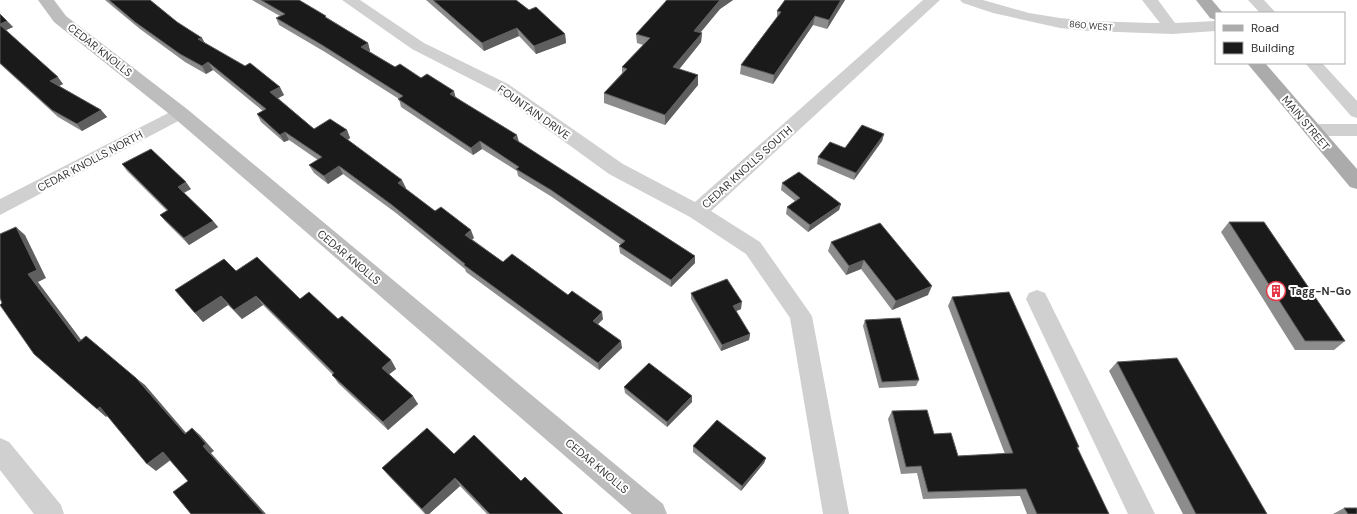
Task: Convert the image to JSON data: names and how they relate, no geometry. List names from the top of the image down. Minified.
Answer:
{"streets":{"main road":["MAIN STREET"],"street":["860 WEST","CEDAR KNOLLS","FOUNTAIN DRIVE","CEDAR KNOLLS NORTH","CEDAR KNOLLS SOUTH"]},"crossings":[["CEDAR KNOLLS","CEDAR KNOLLS NORTH"],["FOUNTAIN DRIVE","CEDAR KNOLLS SOUTH"]],"places":{"building":["Tagg-N-Go"]},"legend":["Road","Building"]}
